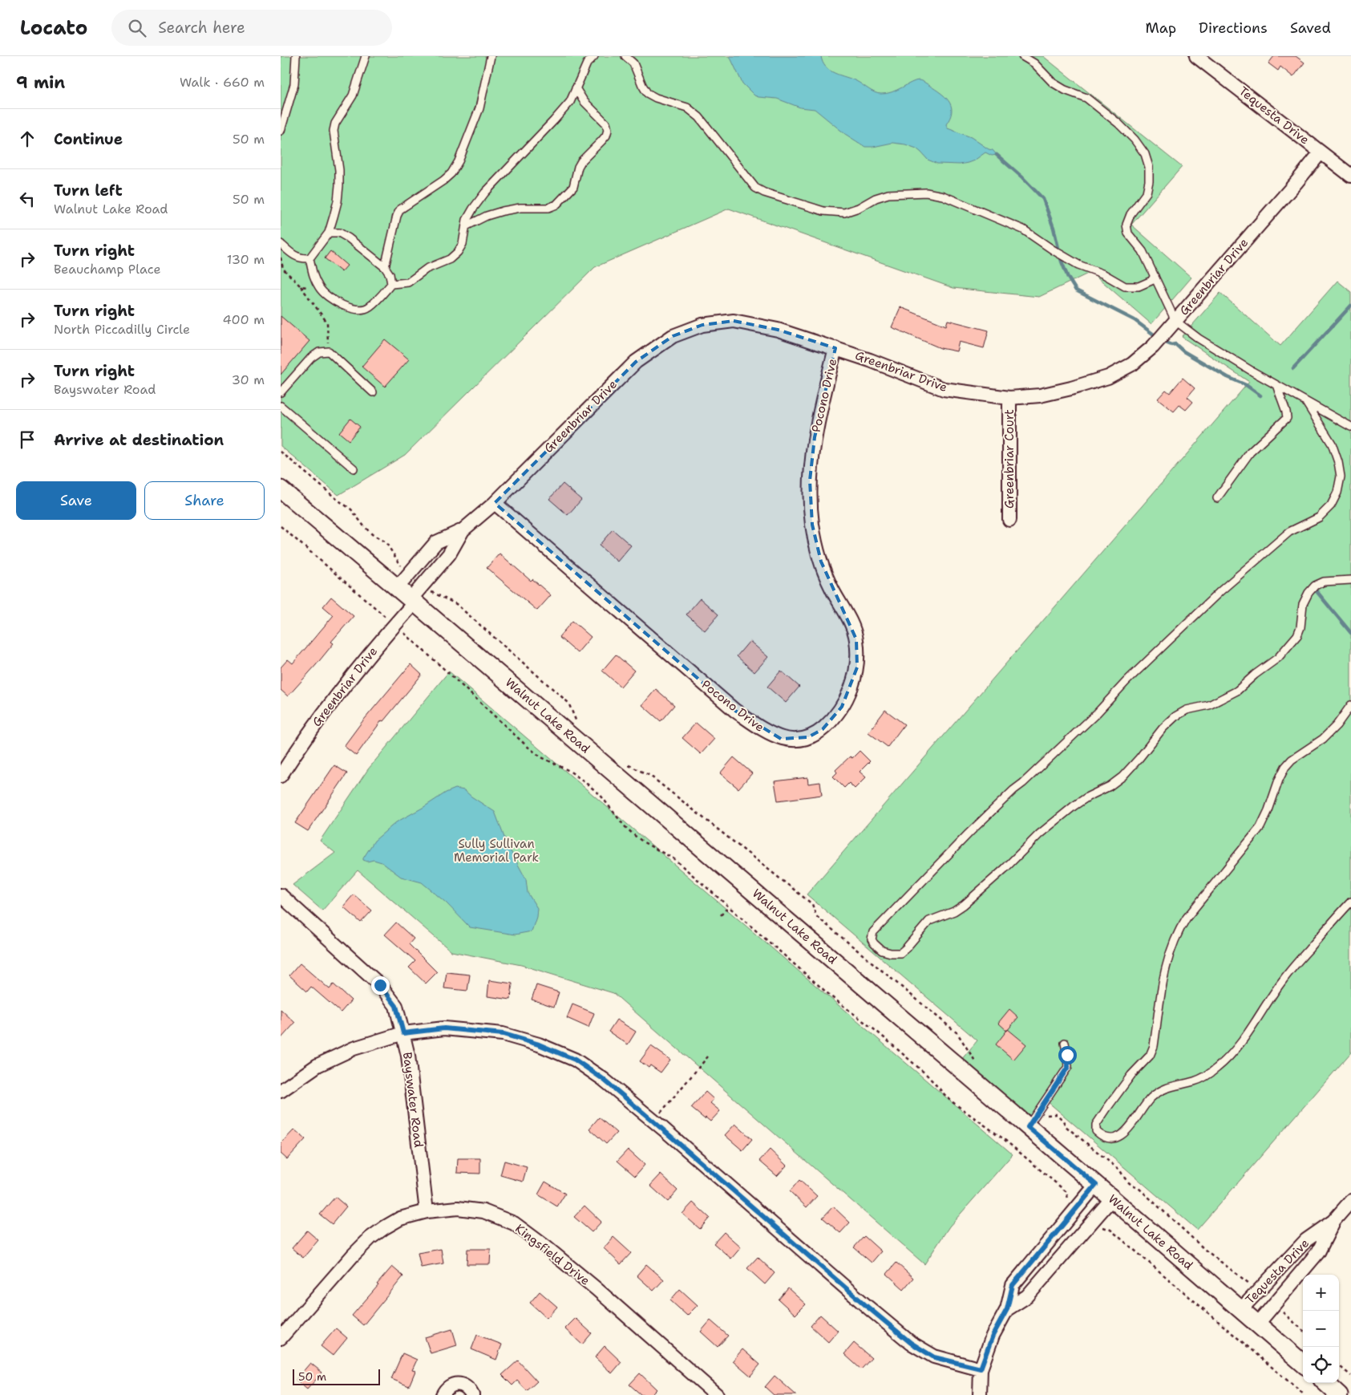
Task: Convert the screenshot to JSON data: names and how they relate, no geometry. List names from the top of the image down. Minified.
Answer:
{"streets":{"street":["Tequesta Drive","Greenbriar Drive","Pocono Drive","Greenbriar Court","Walnut Lake Road","Bayswater Road","Kingsfield Drive"]},"crossings":[["Tequesta Drive","Greenbriar Drive"],["Tequesta Drive","Walnut Lake Road"],["Greenbriar Drive","Pocono Drive"],["Greenbriar Drive","Greenbriar Court"],["Greenbriar Drive","Walnut Lake Road"],["Bayswater Road","Kingsfield Drive"]],"parks":["Sully Sullivan Memorial Park"],"scale_bar":"50 m","page":{"header":"Locato","search":"Search here","nav":["Map","Directions","Saved"],"heading":["9 min","Walk · 660 m"],"list":[["Continue","50 m"],["Turn left","Walnut Lake Road","50 m"],["Turn right","Beauchamp Place","130 m"],["Turn right","North Piccadilly Circle","400 m"],["Turn right","Bayswater Road","30 m"],"Arrive at destination"],"buttons":["Save","Share"],"map_buttons":["+","−"],"scale":"50 m"}}
